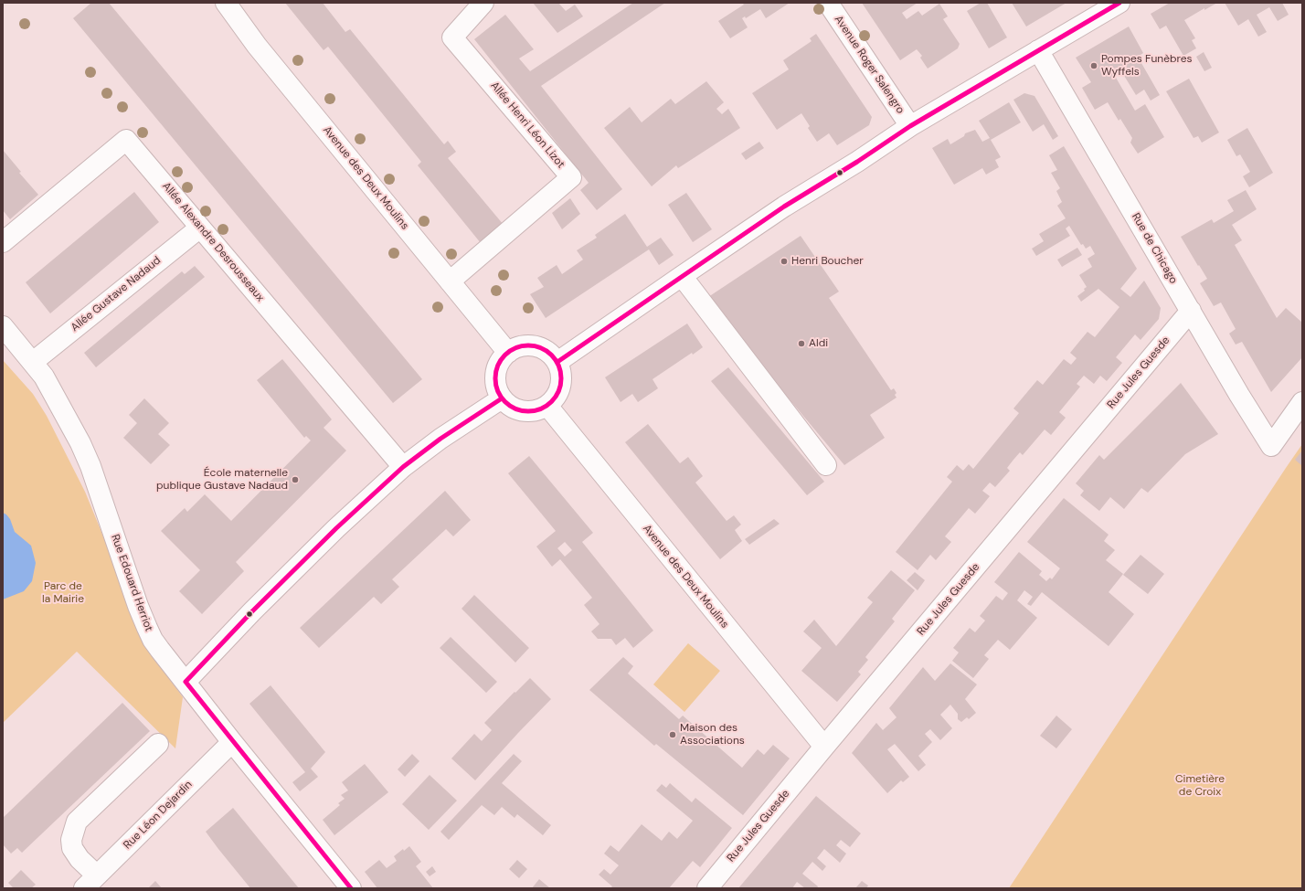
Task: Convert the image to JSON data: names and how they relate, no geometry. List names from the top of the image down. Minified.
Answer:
{"streets":{"street":["Avenue Roger Salengro","Allée Henri Léon Lizot","Avenue des Deux Moulins","Allée Alexandre Desrousseaux","Rue de Chicago","Allée Gustave Nadaud","Rue Jules Guesde","Rue Edouard Herriot","Rue Léon Dejardin"]},"crossings":[["Allée Henri Léon Lizot","Avenue des Deux Moulins"],["Avenue des Deux Moulins","Rue Jules Guesde"],["Allée Alexandre Desrousseaux","Allée Gustave Nadaud"],["Rue de Chicago","Rue Jules Guesde"],["Allée Gustave Nadaud","Rue Edouard Herriot"],["Rue Edouard Herriot","Rue Léon Dejardin"]],"parks":["Parc de la Mairie","Cimetière de Croix"],"places":["Pompes Funèbres Wyffels","Henri Boucher","Aldi","École maternelle publique Gustave Nadaud","Maison des Associations"]}
